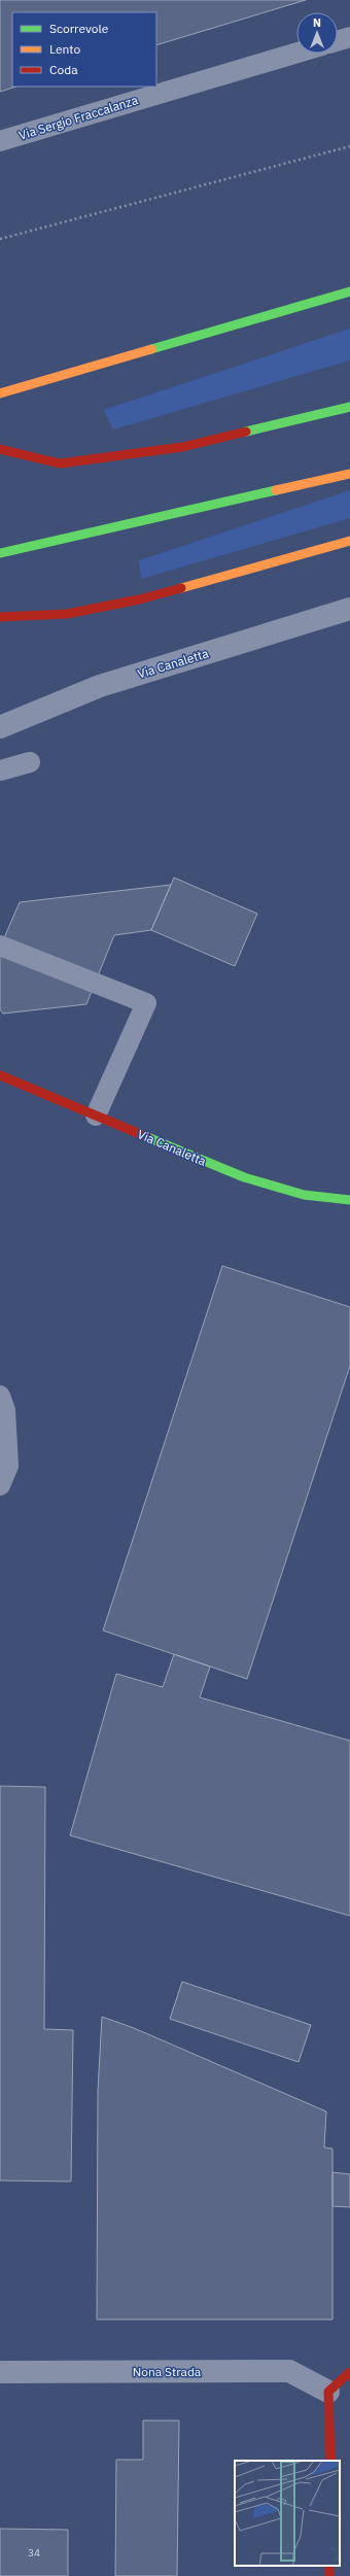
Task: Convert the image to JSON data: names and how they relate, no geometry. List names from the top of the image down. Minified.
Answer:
{"streets":{"main road":["Via Canaletta"],"street":["Nona Strada"],"lane":["Via Sergio Fraccalanza"]},"house_numbers":["34"],"legend":["Scorrevole","Lento","Coda"],"north":"top"}
